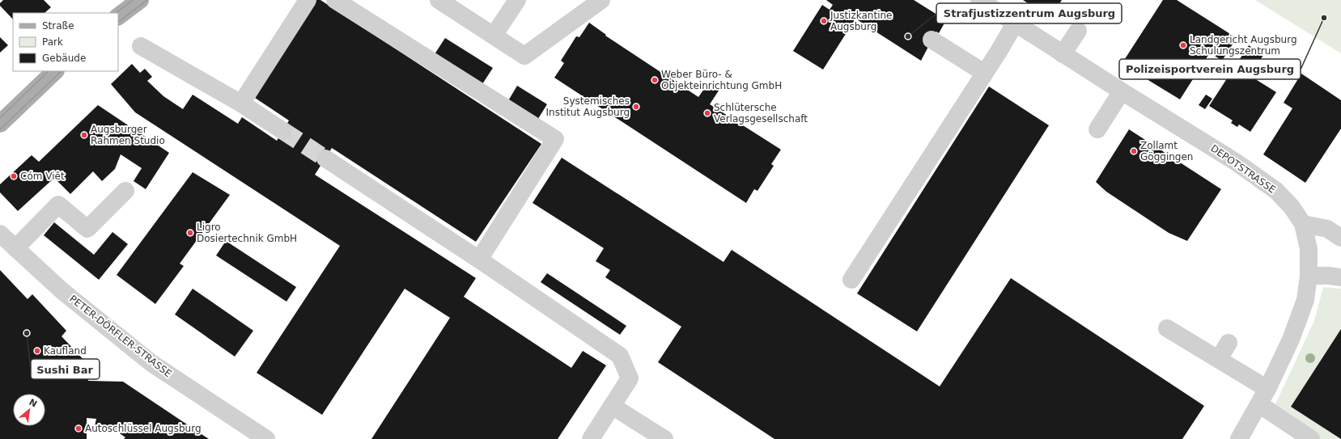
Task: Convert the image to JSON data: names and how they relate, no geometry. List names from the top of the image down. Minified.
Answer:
{"streets":{"street":["DEPOTSTRASSE","PETER-DÖRFLER-STRASSE"]},"places":["Polizeisportverein Augsburg","Justizkantine Augsburg","Strafjustizzentrum Augsburg","Landgericht Augsburg Schulungszentrum","Weber Büro- & Objekteinrichtung GmbH","Systemisches Institut Augsburg","Schlütersche Verlagsgesellschaft","Augsburger Rahmen Studio","Zollamt Göggingen","Cóm Viêt","Ligro Dosiertechnik GmbH","Sushi Bar","Kaufland","Autoschlüssel Augsburg"],"legend":["Straße","Park","Gebäude"],"north":"top right"}
